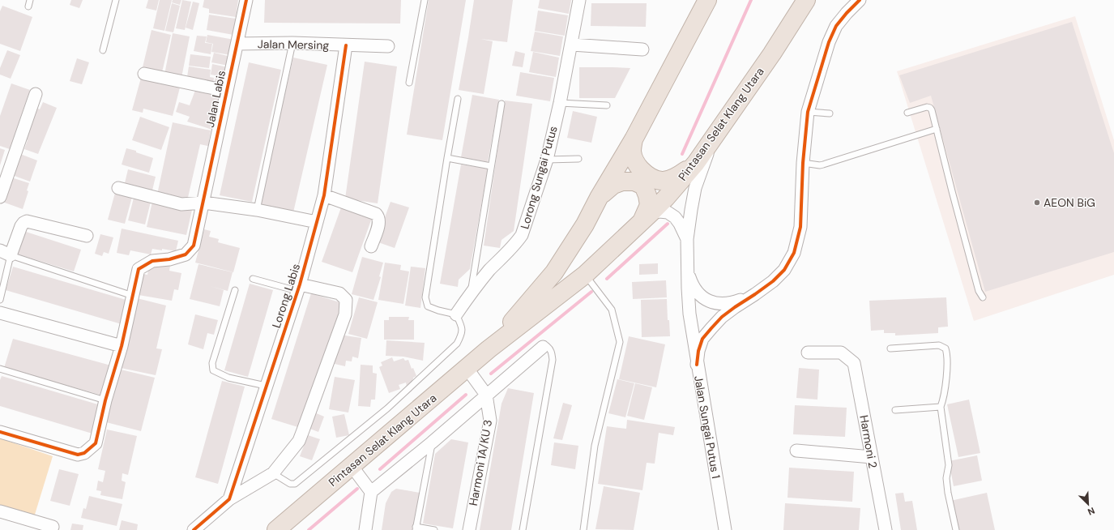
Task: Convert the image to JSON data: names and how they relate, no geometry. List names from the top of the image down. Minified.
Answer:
{"streets":{"highway":["Pintasan Selat Klang Utara"],"street":["Jalan Mersing","Jalan Labis","Lorong Sungai Putus","Lorong Labis","Jalan Sungai Putus 1","Harmoni 2","Harmoni 1A/KU 3"]},"crossings":[["Jalan Mersing","Jalan Labis"],["Jalan Mersing","Lorong Labis"],["Pintasan Selat Klang Utara","Jalan Sungai Putus 1"]],"places":["AEON BiG"],"north":"bottom right"}
